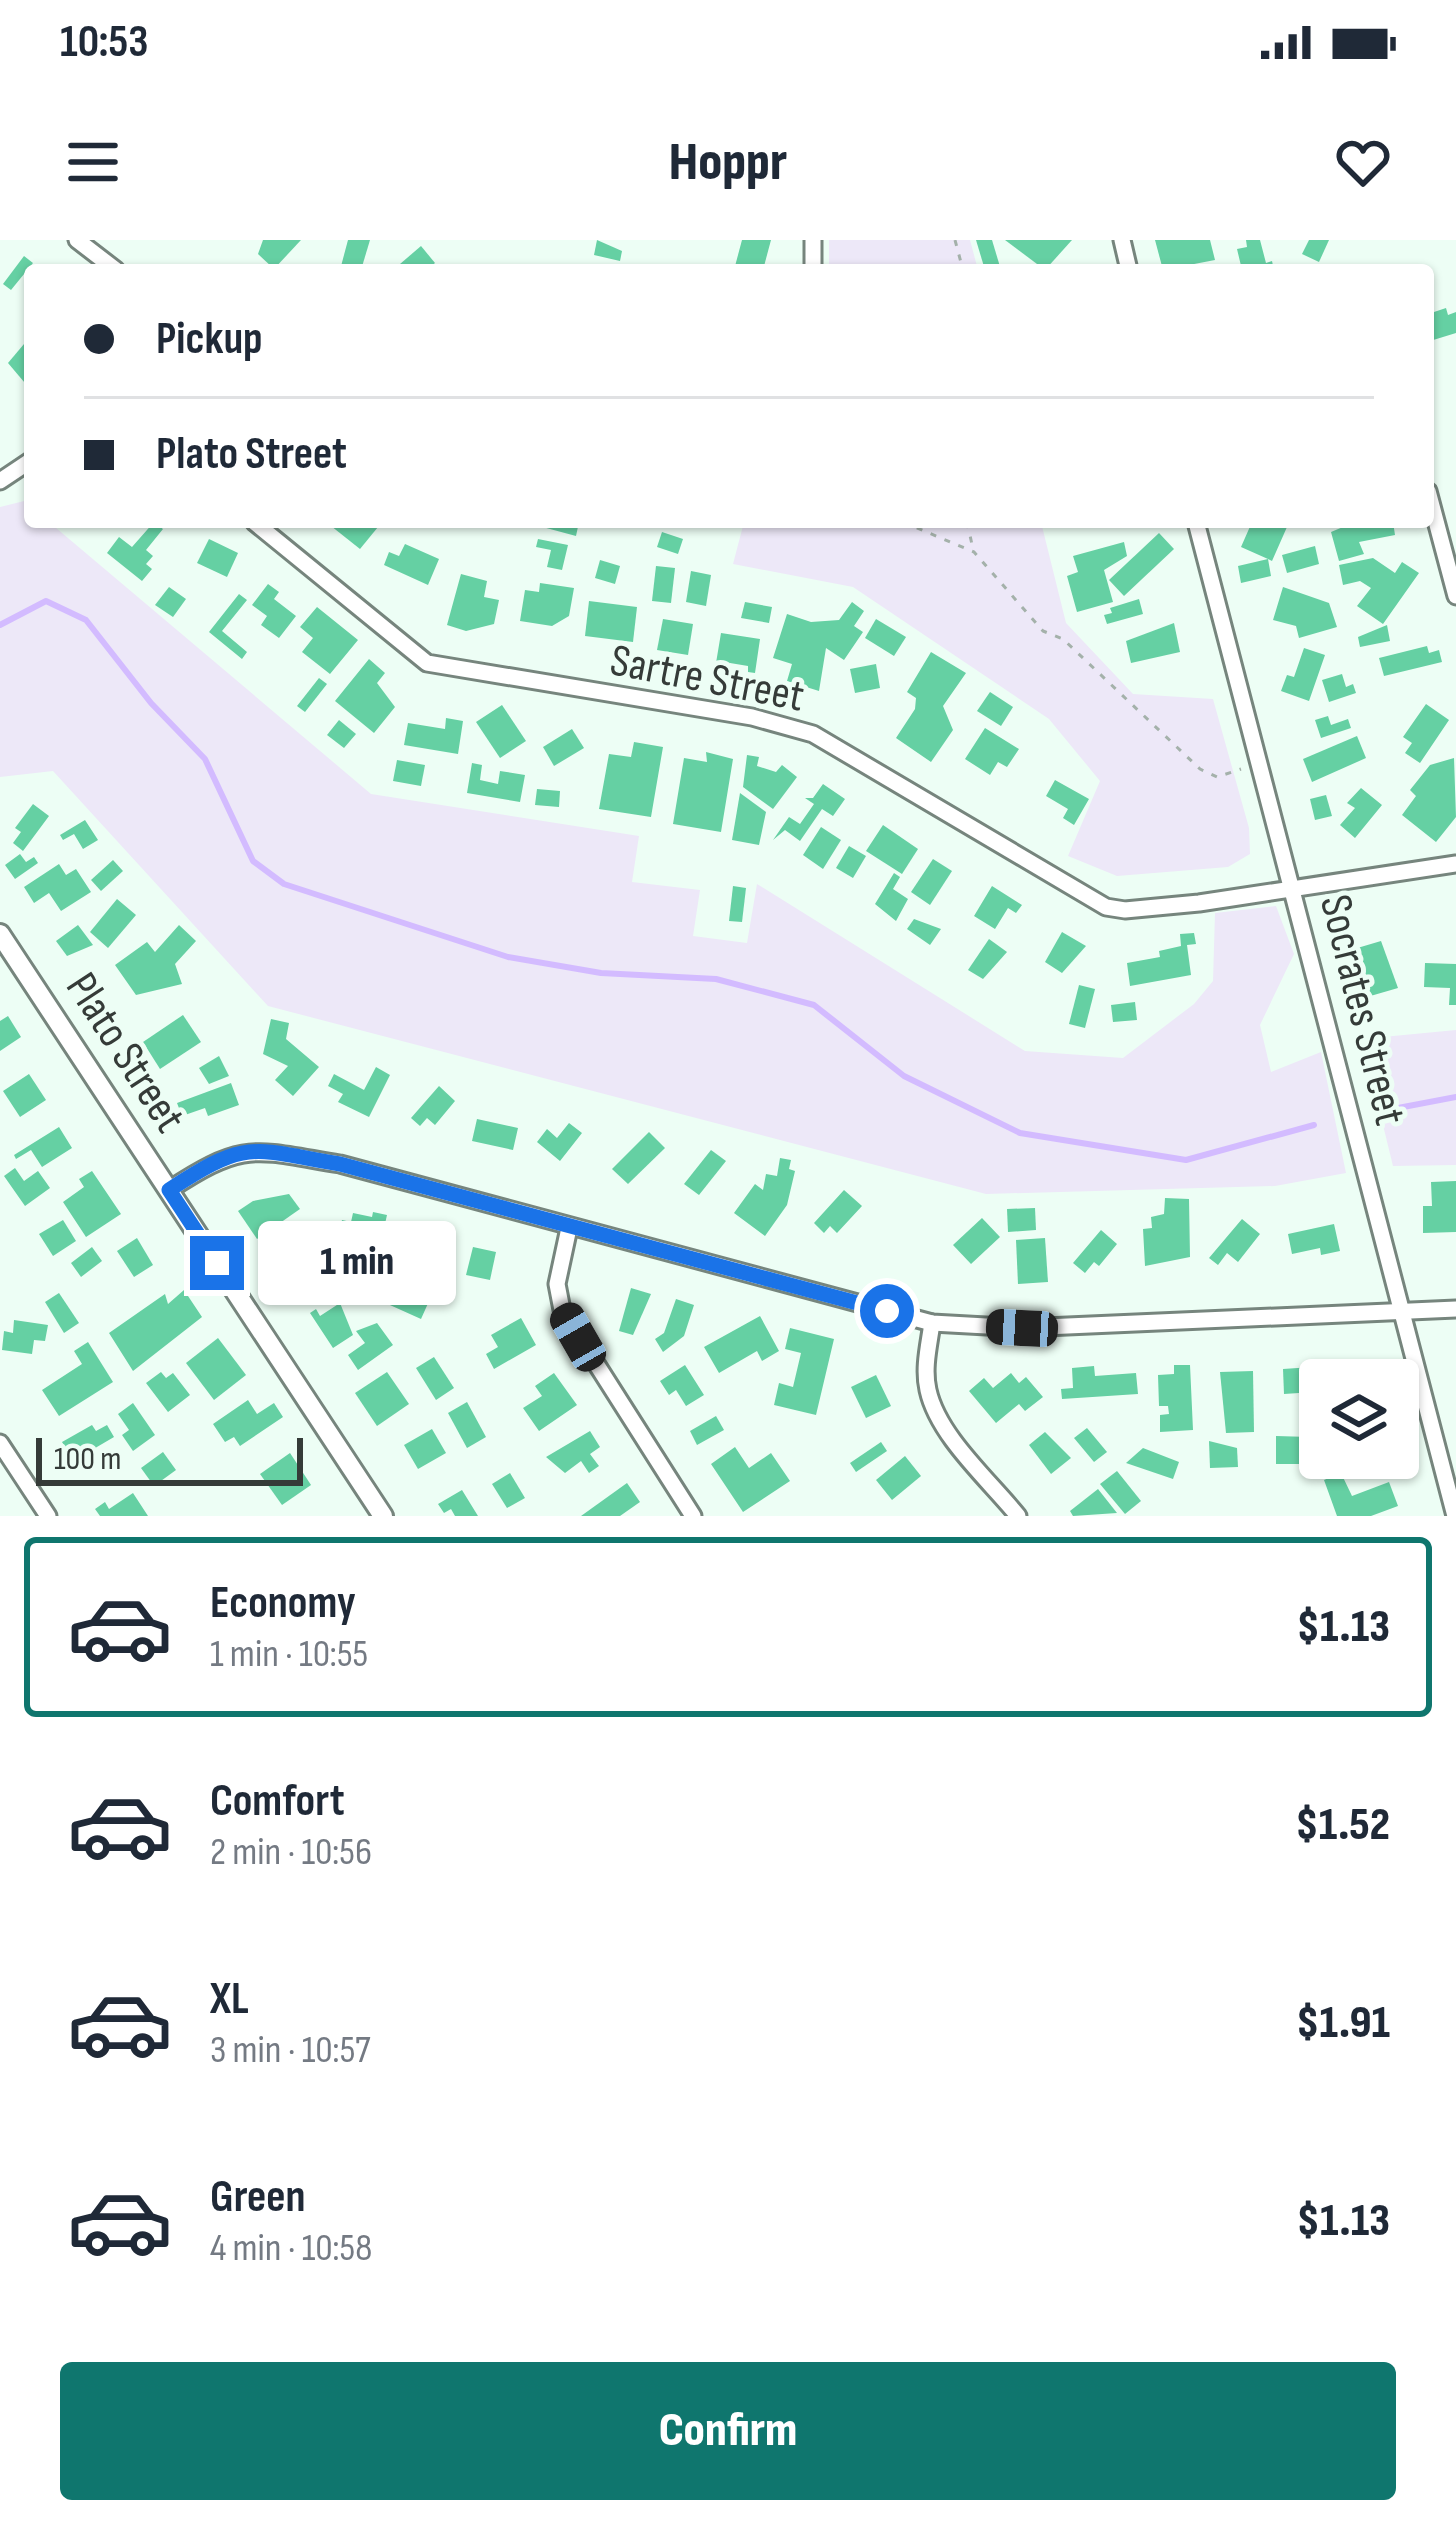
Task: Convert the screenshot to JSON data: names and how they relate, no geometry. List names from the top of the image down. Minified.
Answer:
{"streets":{"street":["Sartre Street","Socrates Street","Plato Street"]},"crossings":[["Sartre Street","Socrates Street"]],"scale_bar":"100 m","page":{"status":"10:53","header":"Hoppr","banner":["Pickup","Plato Street"],"bubble":"1 min","scale":"100 m","list":[{"name":"Economy","note":"1 min · 10:55","value":"$1.13"},{"name":"Comfort","note":"2 min · 10:56","value":"$1.52"},{"name":"XL","note":"3 min · 10:57","value":"$1.91"},{"name":"Green","note":"4 min · 10:58","value":"$1.13"}],"buttons":"Confirm"}}
